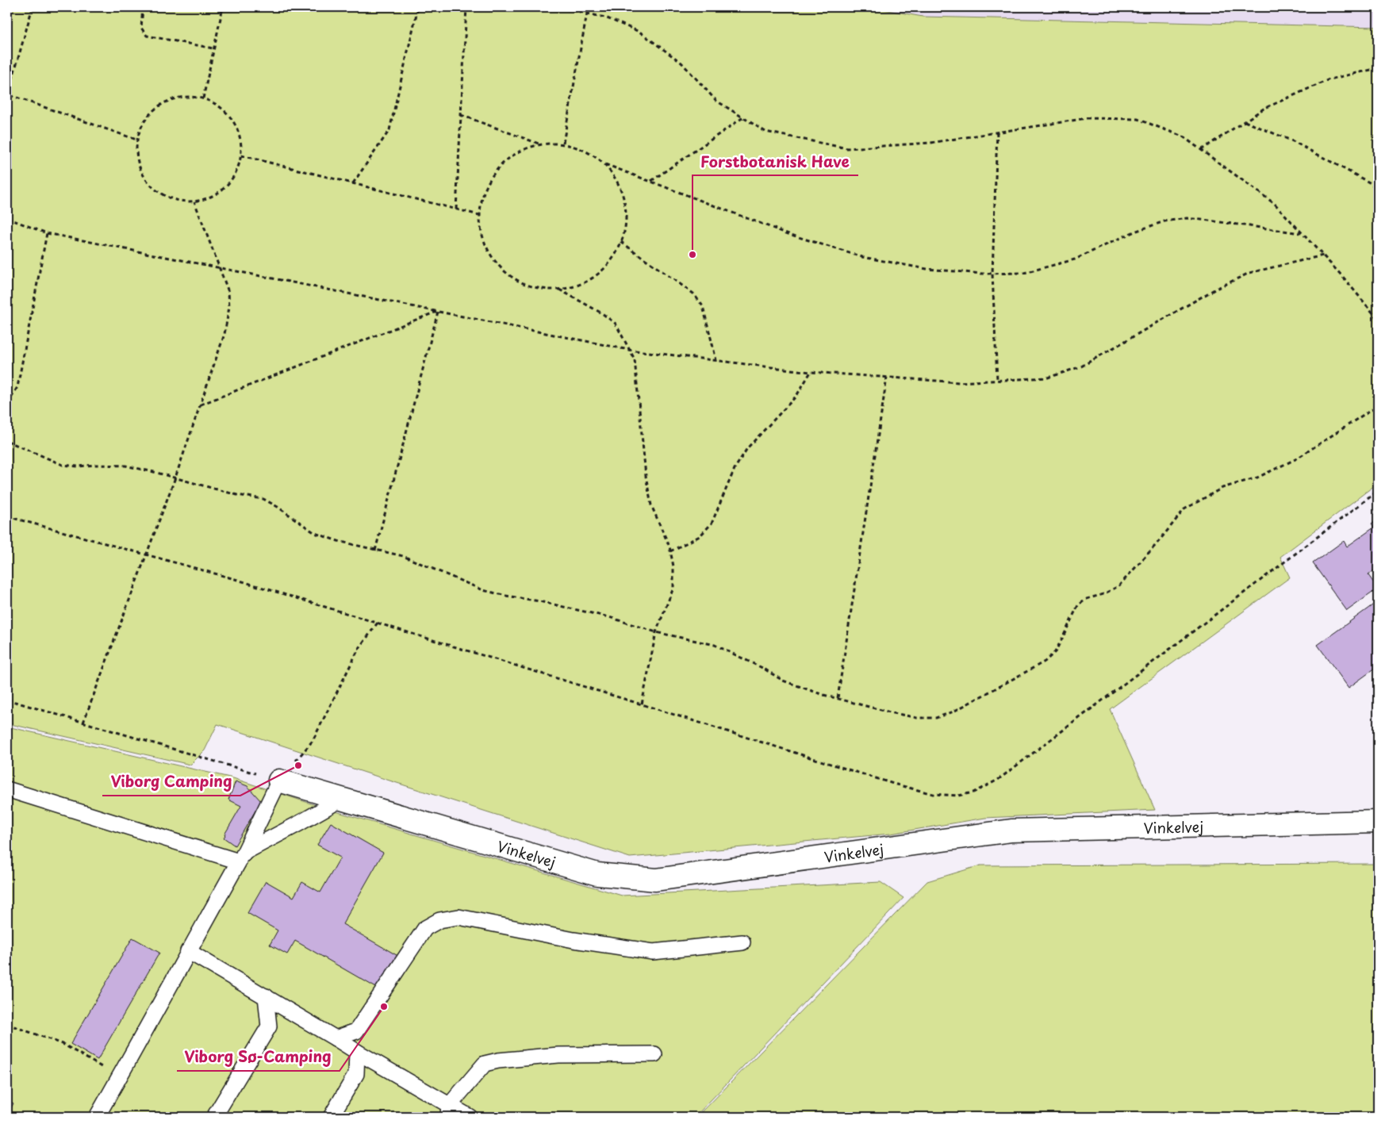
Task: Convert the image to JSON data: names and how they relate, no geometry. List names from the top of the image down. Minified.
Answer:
{"streets":{"street":["Vinkelvej"]},"places":["Forstbotanisk Have","Viborg Camping","Viborg Sø-Camping"]}
